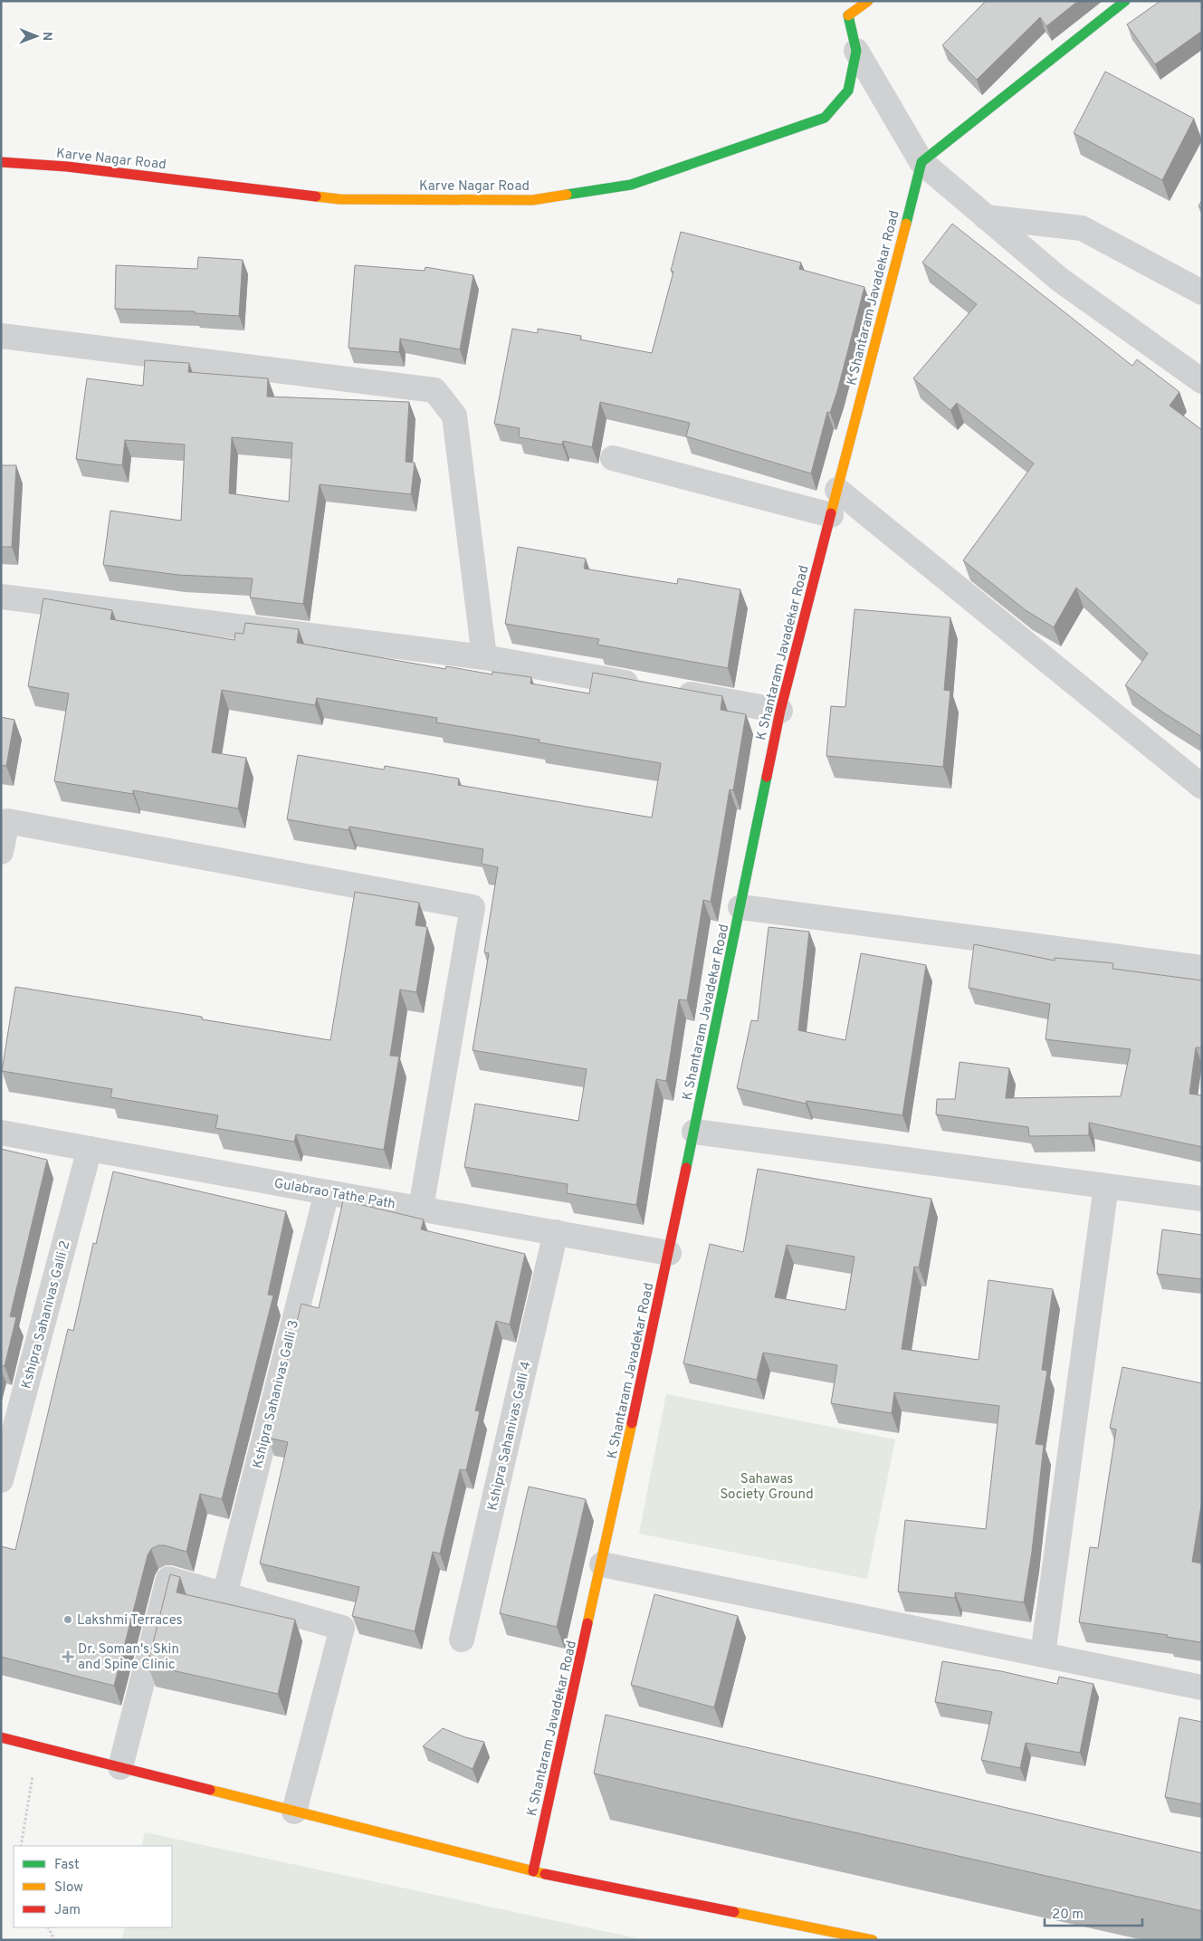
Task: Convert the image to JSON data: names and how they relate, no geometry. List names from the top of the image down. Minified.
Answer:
{"streets":{"street":["Karve Nagar Road","K Shantaram Javadekar Road","Gulabrao Tathe Path","Kshipra Sahanivas Galli 2","Kshipra Sahanivas Galli 3","Kshipra Sahanivas Galli 4"]},"crossings":[["K Shantaram Javadekar Road","Gulabrao Tathe Path"],["Gulabrao Tathe Path","Kshipra Sahanivas Galli 2"],["Gulabrao Tathe Path","Kshipra Sahanivas Galli 3"],["Gulabrao Tathe Path","Kshipra Sahanivas Galli 4"]],"parks":["Sahawas Society Ground"],"places":{"other":["Lakshmi Terraces"],"health":["Dr. Soman's Skin and Spine Clinic"]},"legend":["Fast","Slow","Jam"],"scale_bar":"20 m","north":"right"}
